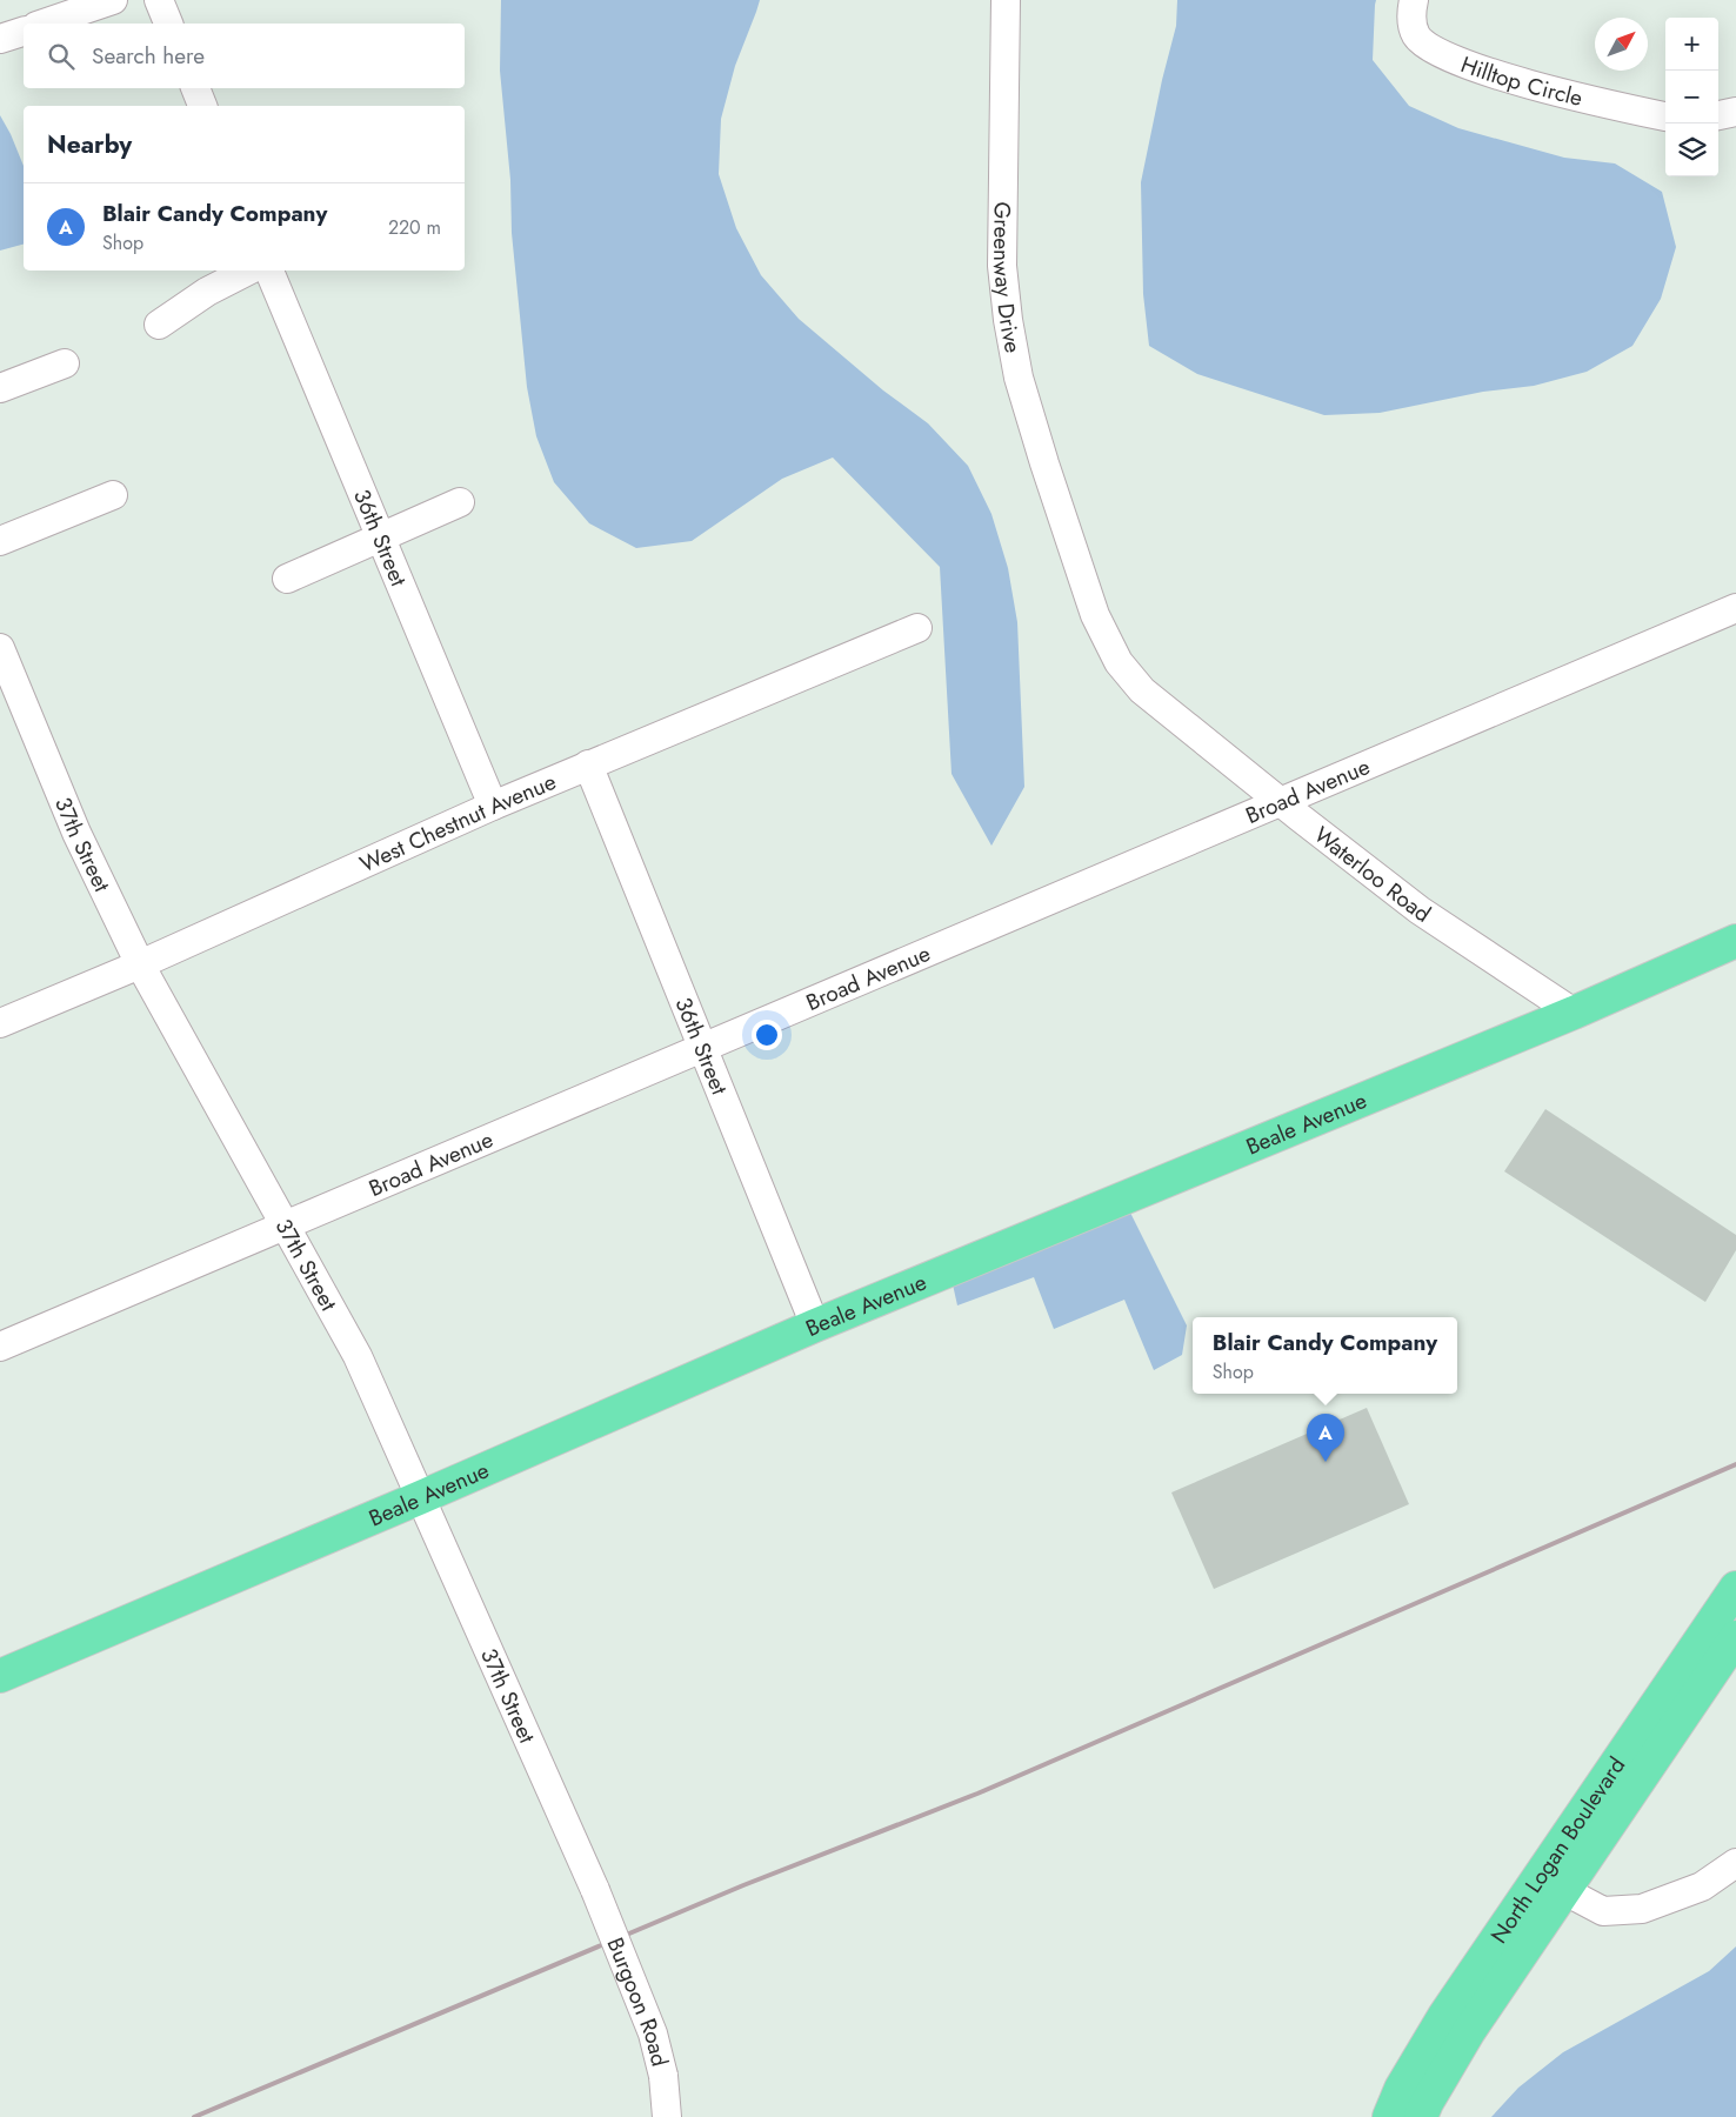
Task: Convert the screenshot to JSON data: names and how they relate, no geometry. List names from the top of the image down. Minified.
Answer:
{"streets":{"main road":["Beale Avenue","North Logan Boulevard"],"street":["Hilltop Circle","Greenway Drive","36th Street","Broad Avenue","West Chestnut Avenue","37th Street","Waterloo Road","Burgoon Road"]},"crossings":[["Greenway Drive","Waterloo Road"],["36th Street","Broad Avenue"],["36th Street","West Chestnut Avenue"],["36th Street","Beale Avenue"],["Broad Avenue","37th Street"],["Broad Avenue","Waterloo Road"],["West Chestnut Avenue","37th Street"],["37th Street","Beale Avenue"],["37th Street","Burgoon Road"],["Waterloo Road","Beale Avenue"]],"north":"top right","page":{"map_buttons":["+","−"],"search":"Search here","heading":"Nearby","list":[{"mark":"A","name":"Blair Candy Company","note":"Shop","value":"220 m"}],"popup":["Blair Candy Company","Shop"],"pins":"A"}}
